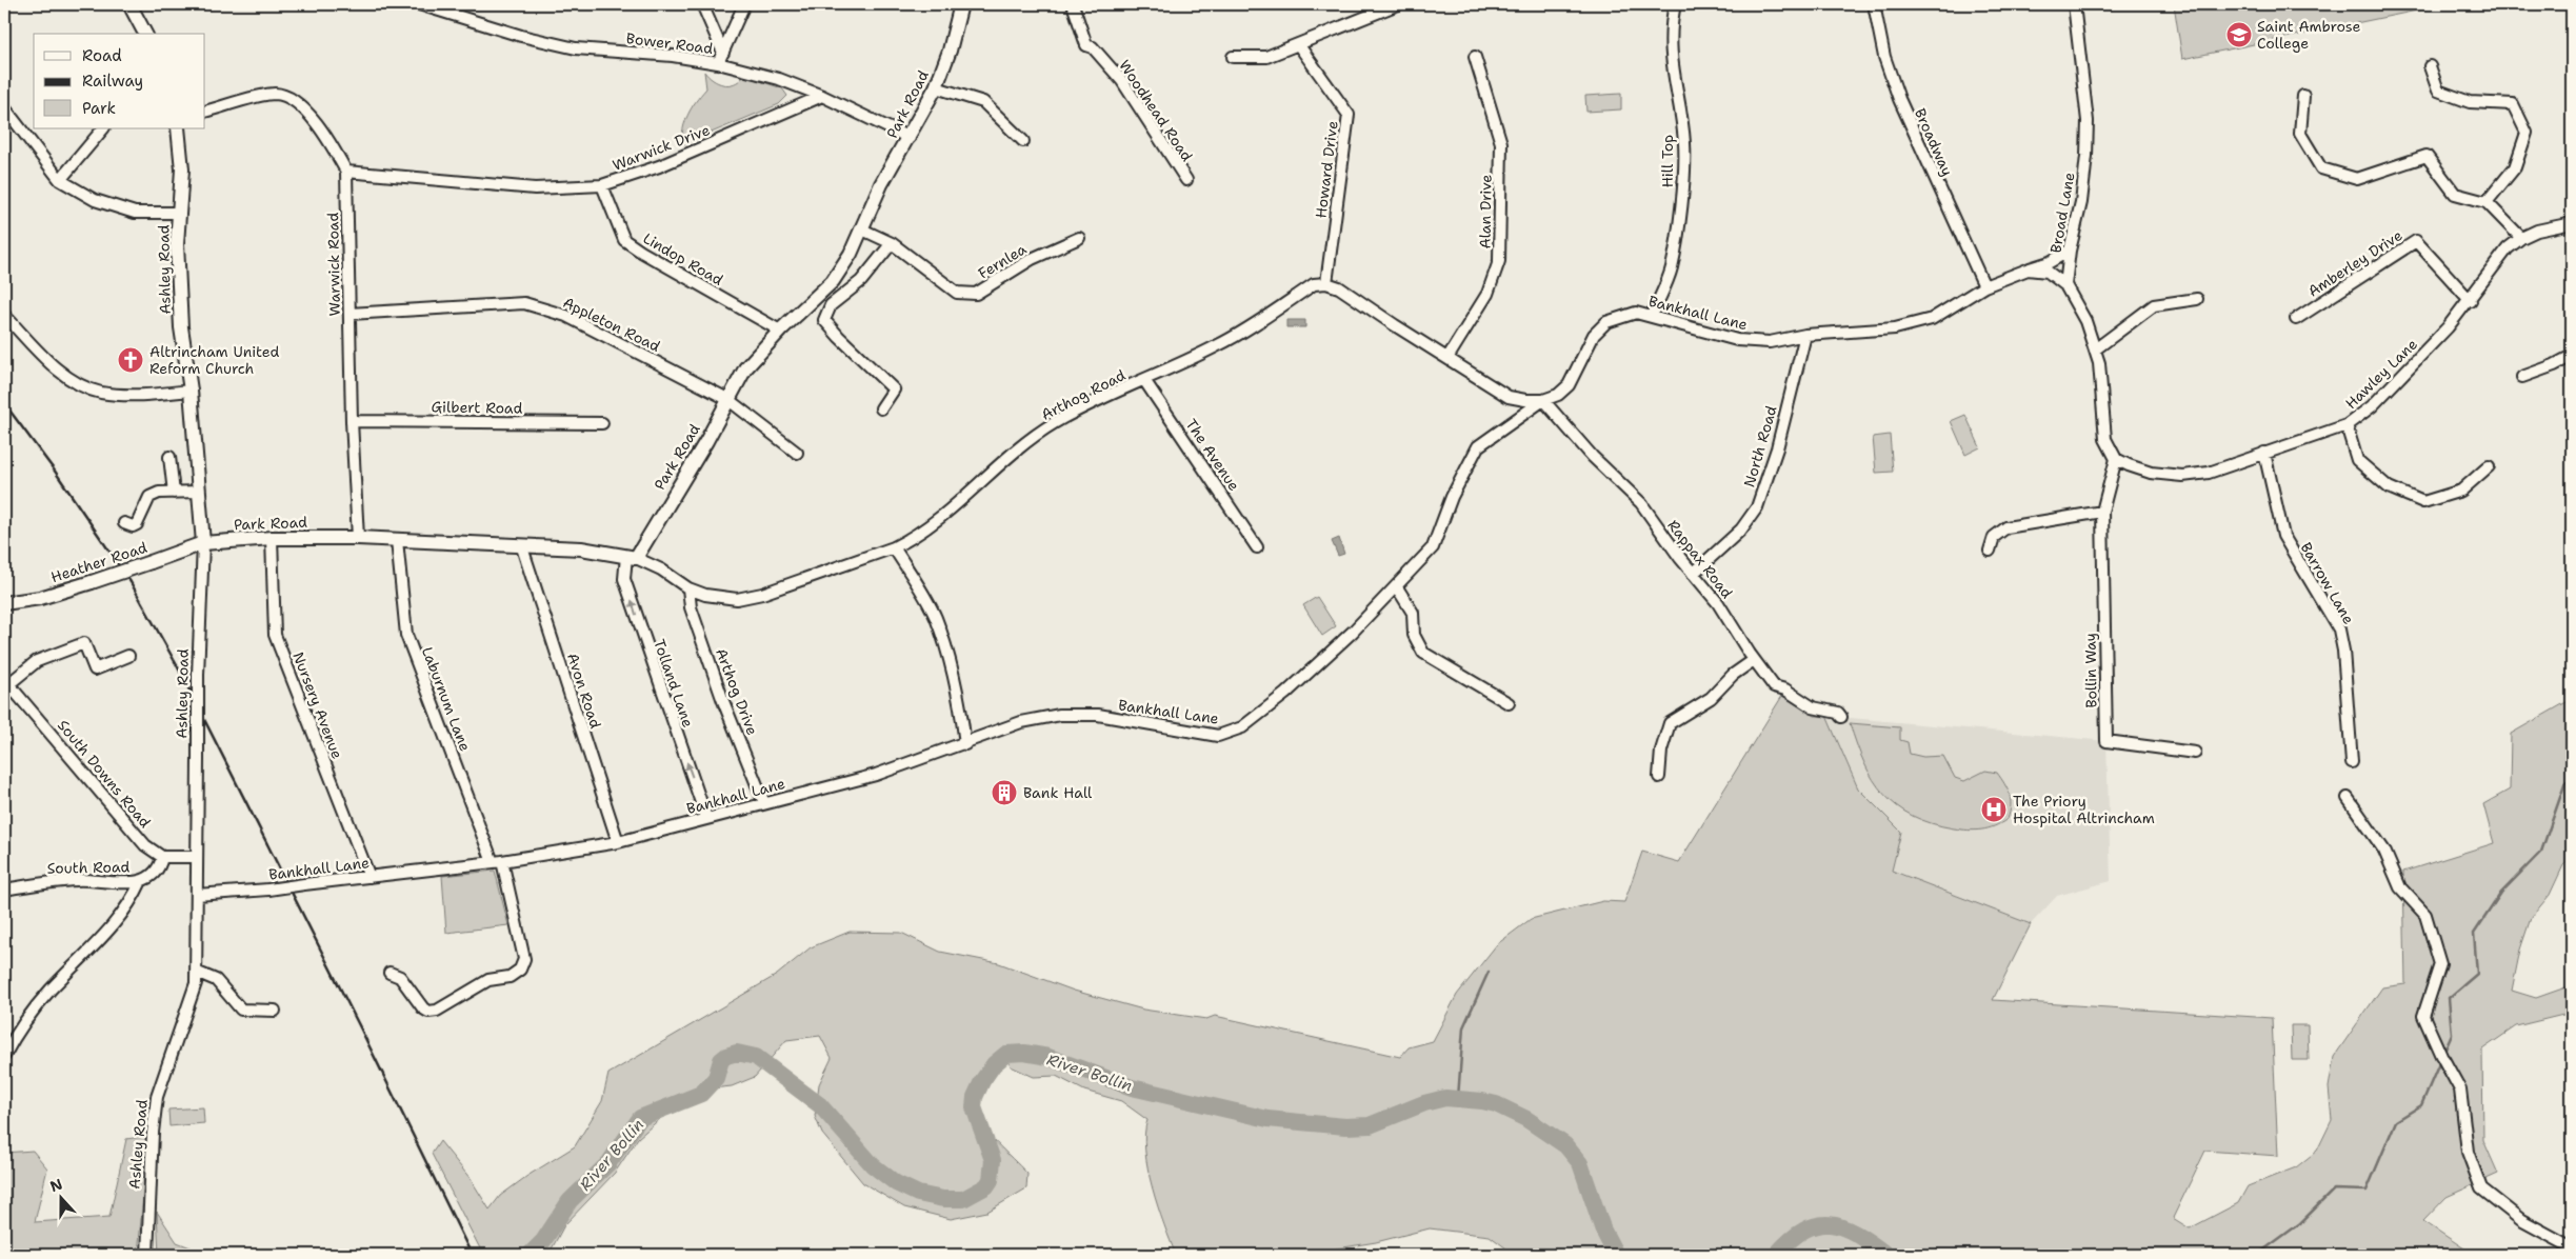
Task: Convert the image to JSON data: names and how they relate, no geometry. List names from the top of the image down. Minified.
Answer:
{"streets":{"main road":["Park Road","Ashley Road","Heather Road"],"street":["Bower Road","Woodhead Road","Broadway","Warwick Drive","Hill Top","Howard Drive","Alan Drive","Broad Lane","Lindop Road","Fernlea","Amberley Drive","Warwick Road","Bankhall Lane","Appleton Road","Hawley Lane","Arthog Road","Gilbert Road","North Road","The Avenue","Rappax Road","Barrow Lane","Bollin Way","Tolland Lane","Avon Road","Arthog Drive","Laburnum Lane","Nursery Avenue","South Downs Road","South Road"]},"crossings":[["Bower Road","Park Road"],["Bower Road","Warwick Drive"],["Park Road","Lindop Road"],["Park Road","Fernlea"],["Park Road","Warwick Road"],["Park Road","Ashley Road"],["Park Road","Appleton Road"],["Park Road","Arthog Road"],["Park Road","Heather Road"],["Park Road","Tolland Lane"],["Park Road","Avon Road"],["Park Road","Laburnum Lane"],["Park Road","Nursery Avenue"],["Broadway","Bankhall Lane"],["Warwick Drive","Lindop Road"],["Warwick Drive","Warwick Road"],["Hill Top","Bankhall Lane"],["Howard Drive","Arthog Road"],["Broad Lane","Bankhall Lane"],["Amberley Drive","Hawley Lane"],["Warwick Road","Appleton Road"],["Warwick Road","Gilbert Road"],["Ashley Road","Bankhall Lane"],["Ashley Road","Heather Road"],["Bankhall Lane","North Road"],["Bankhall Lane","Rappax Road"],["Bankhall Lane","Tolland Lane"],["Bankhall Lane","Avon Road"],["Bankhall Lane","Arthog Drive"],["Bankhall Lane","Laburnum Lane"],["Bankhall Lane","Nursery Avenue"],["Hawley Lane","Barrow Lane"],["Hawley Lane","Bollin Way"],["Arthog Road","The Avenue"],["Arthog Road","Tolland Lane"],["Arthog Road","Arthog Drive"],["North Road","Rappax Road"],["South Downs Road","South Road"]],"one_way":["Tolland Lane"],"water":["River Bollin"],"places":{"school or university":["Saint Ambrose College"],"church":["Altrincham United Reform Church"],"building":["Bank Hall"],"hospital":["The Priory Hospital Altrincham"]},"legend":["Road","Railway","Park"],"north":"top"}
